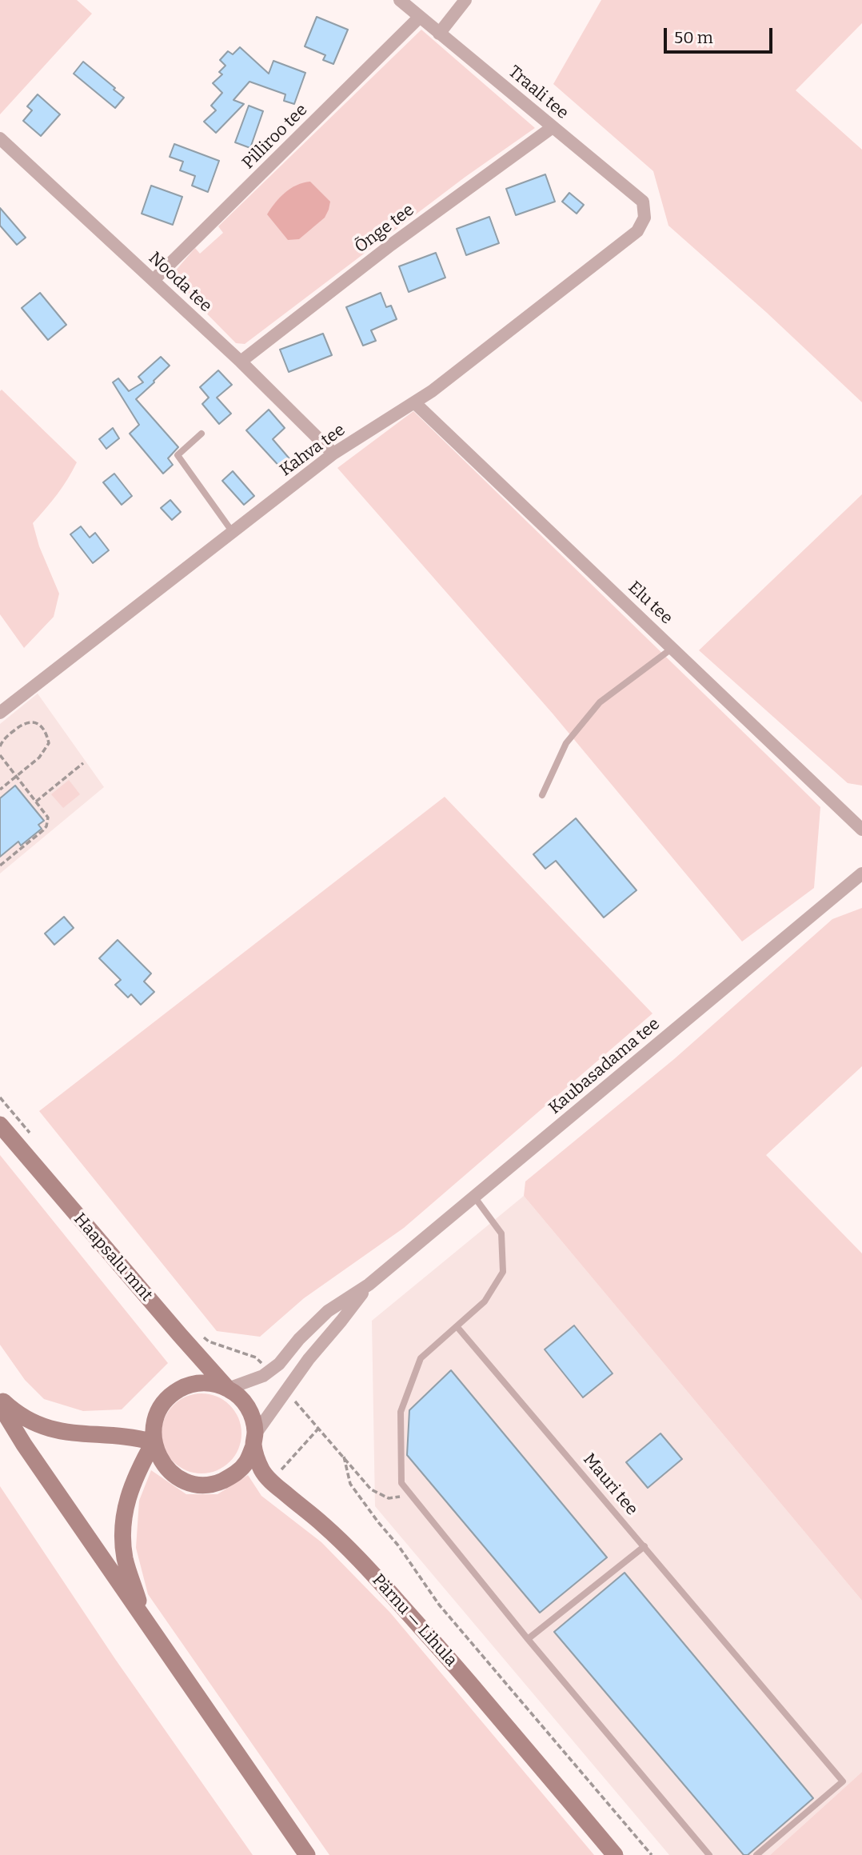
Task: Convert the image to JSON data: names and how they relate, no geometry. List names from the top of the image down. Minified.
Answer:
{"streets":{"main road":["Haapsalu mnt","Pärnu — Lihula"],"street":["Traali tee","Pilliroo tee","Õnge tee","Nooda tee","Kahva tee","Elu tee","Kaubasadama tee"],"lane":["Mauri tee"]},"crossings":[["Traali tee","Pilliroo tee"],["Traali tee","Õnge tee"],["Traali tee","Kahva tee"],["Pilliroo tee","Nooda tee"],["Õnge tee","Nooda tee"],["Nooda tee","Kahva tee"],["Kahva tee","Elu tee"],["Kaubasadama tee","Haapsalu mnt"],["Kaubasadama tee","Pärnu — Lihula"],["Haapsalu mnt","Pärnu — Lihula"]],"scale_bar":"50 m"}
